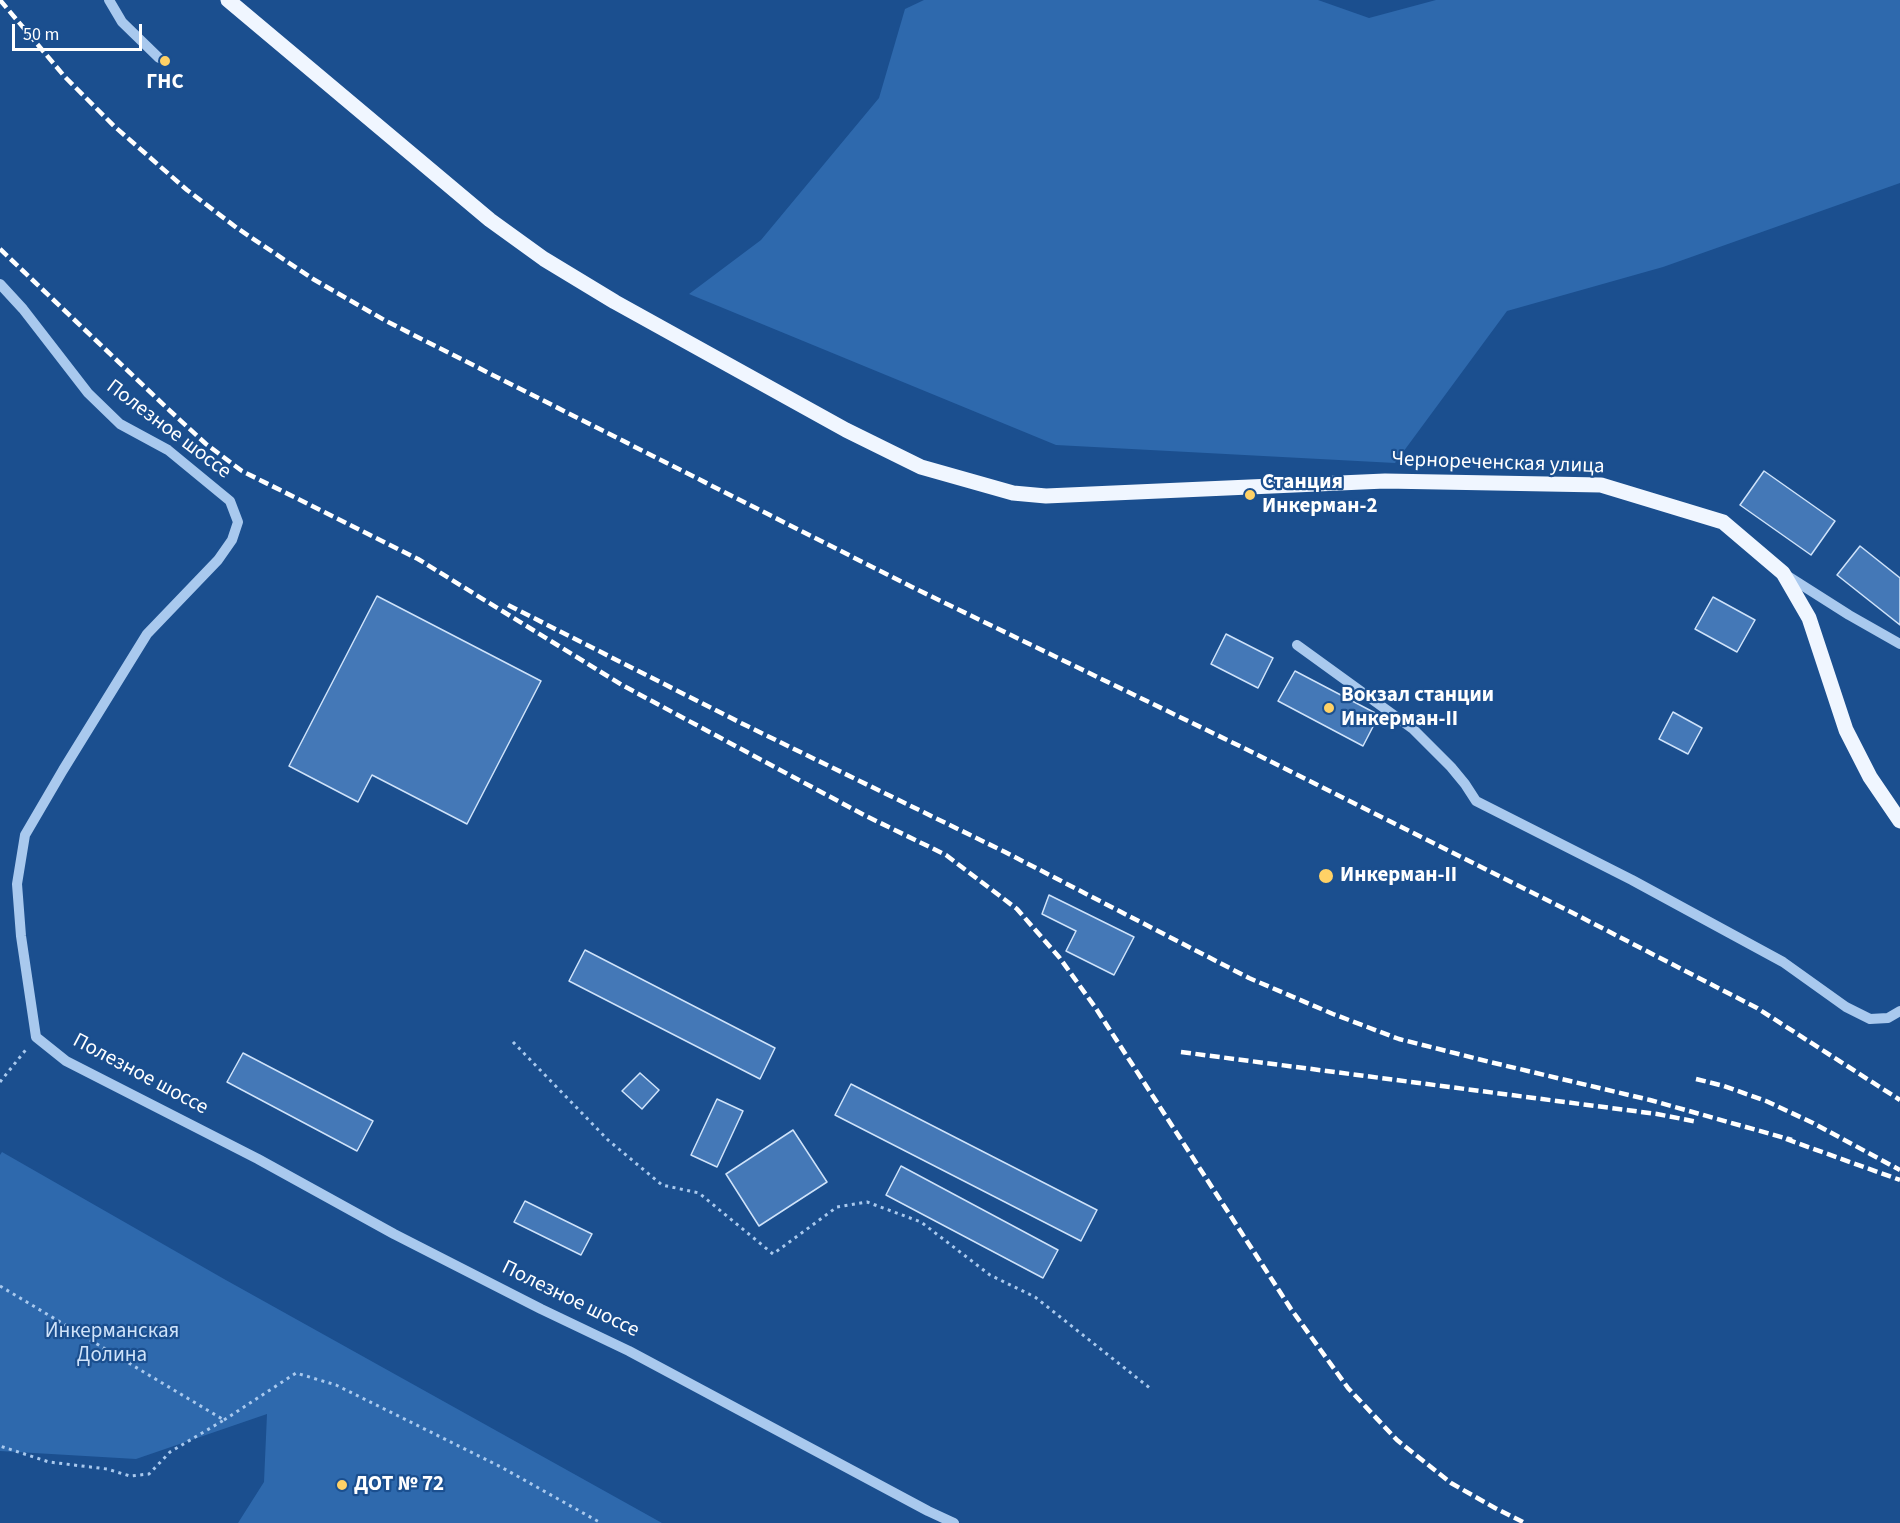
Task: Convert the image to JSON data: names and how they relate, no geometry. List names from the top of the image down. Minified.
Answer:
{"streets":{"main road":["Чернореченская улица"],"street":["Полезное шоссе"]},"parks":["Инкерманская Долина"],"places":["ГНС","Станция Инкерман-2","Вокзал станции Инкерман-II","Инкерман-II","ДОТ № 72"],"scale_bar":"50 m"}
